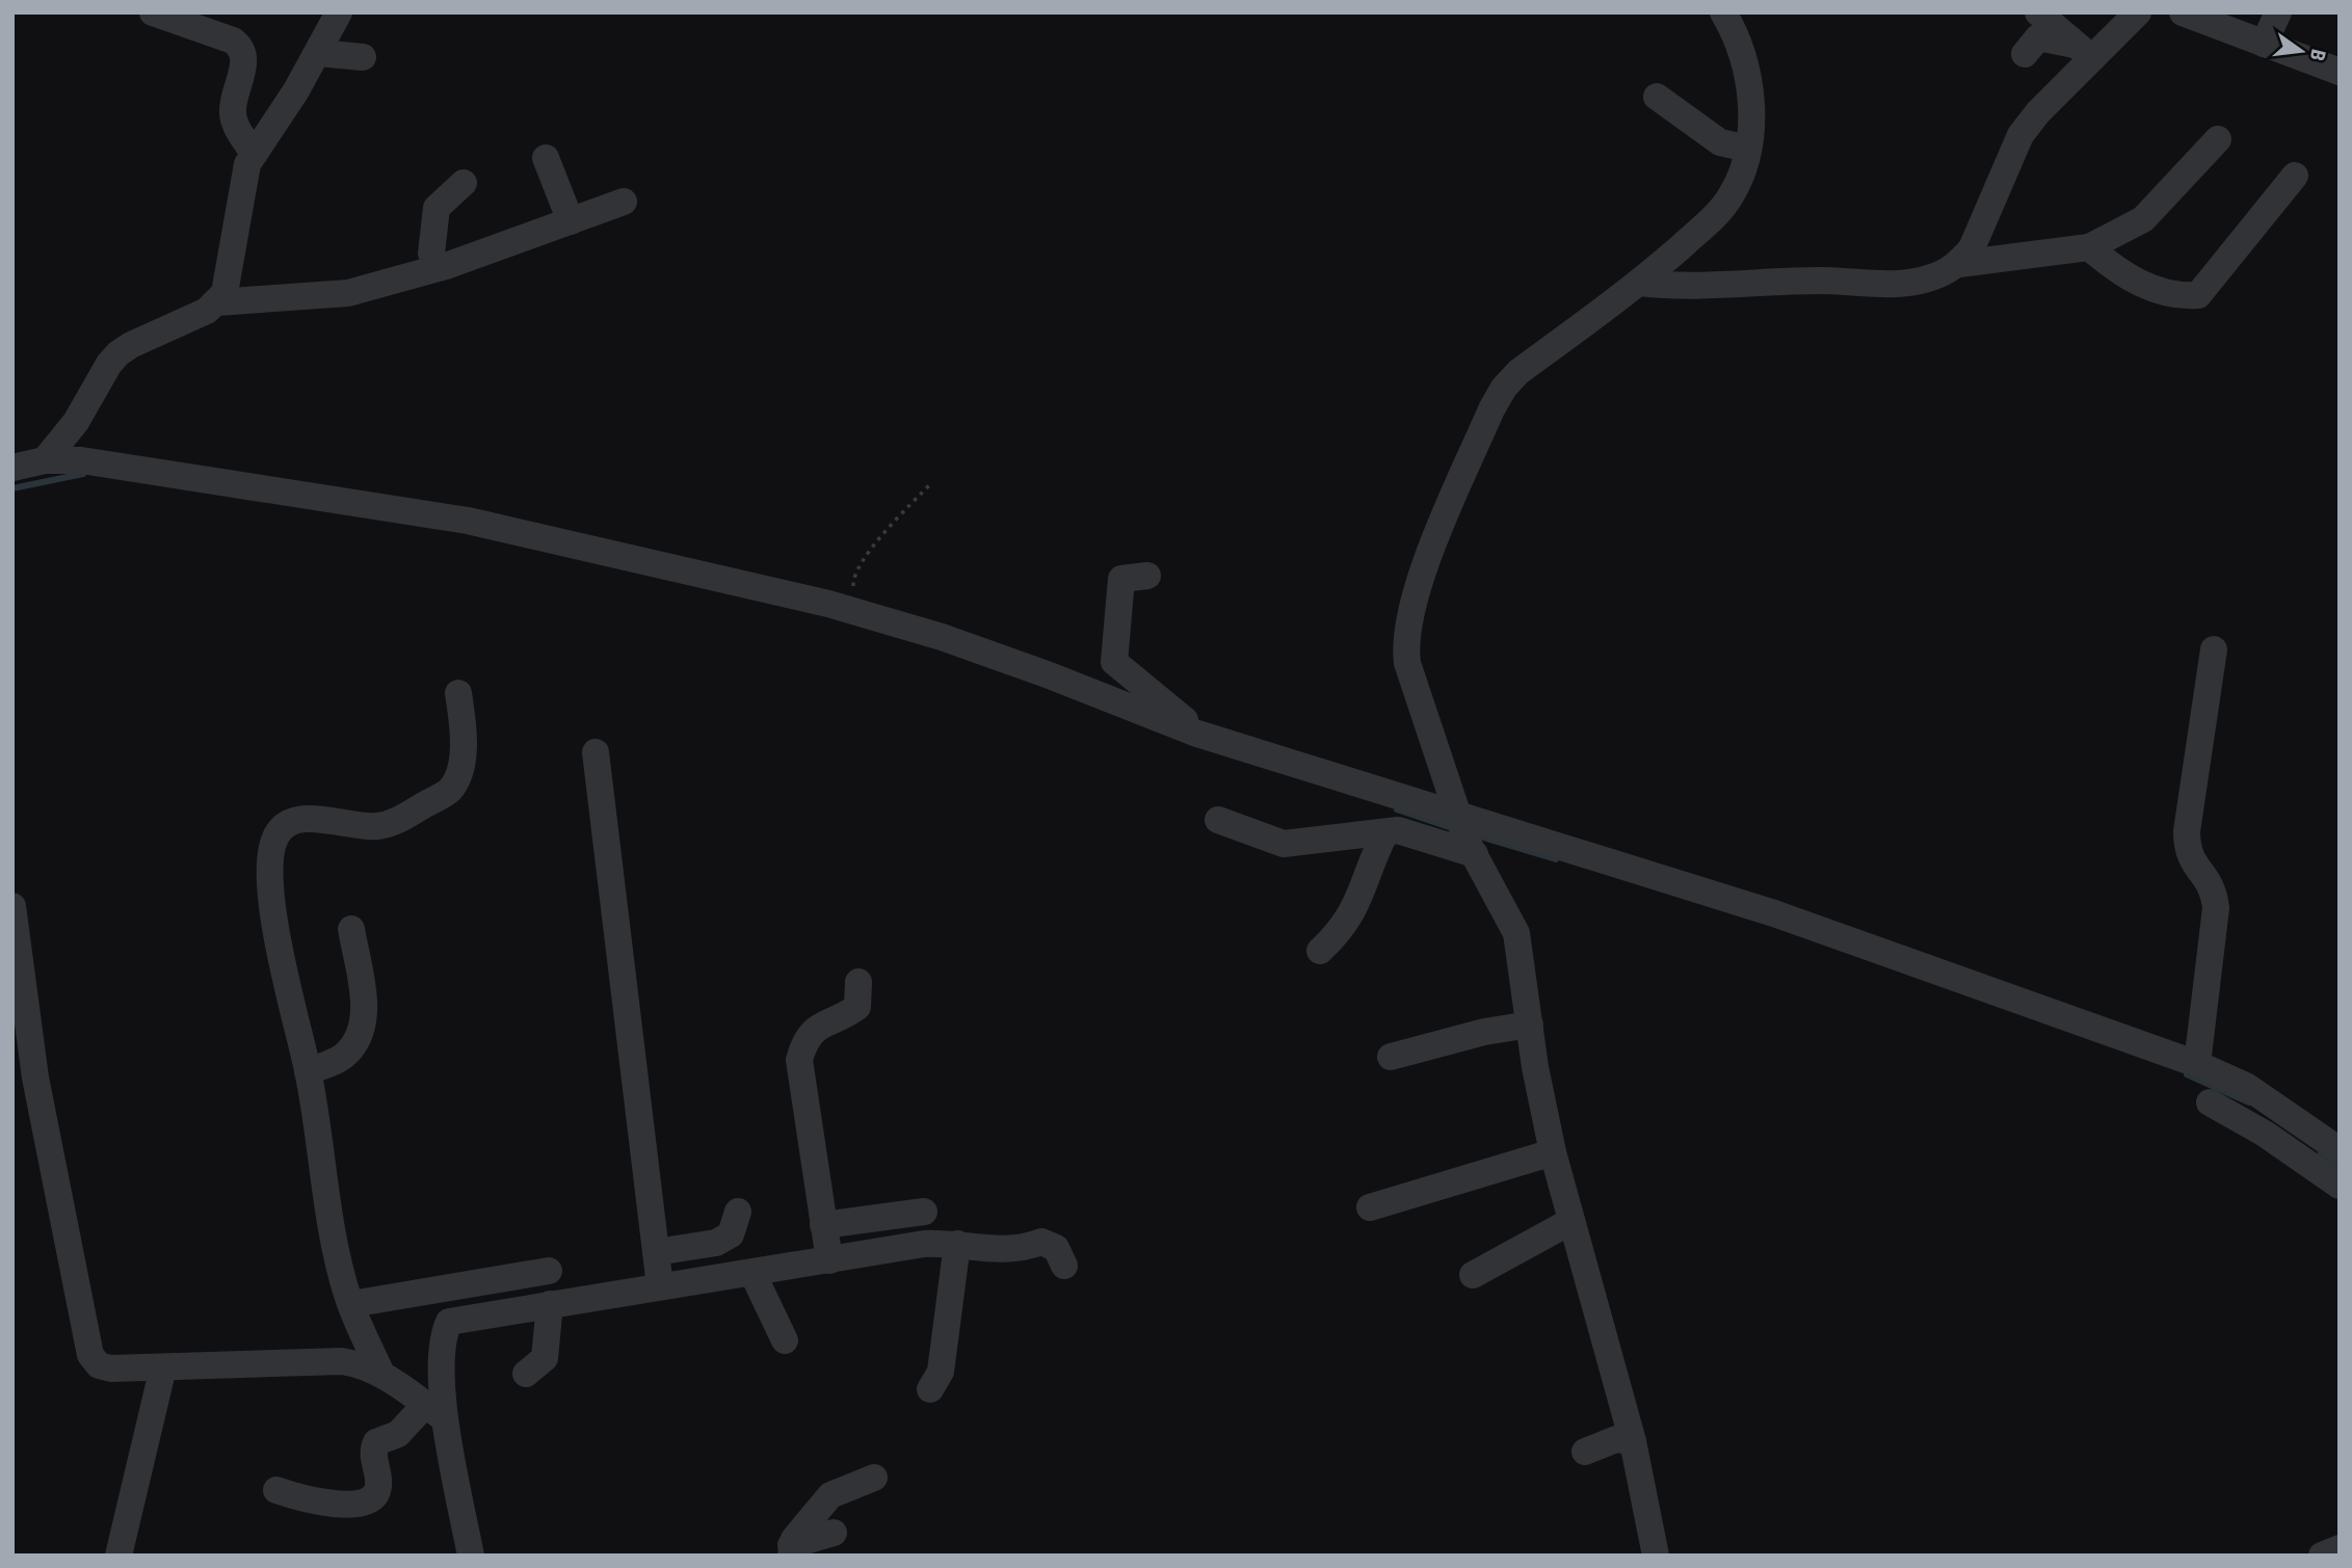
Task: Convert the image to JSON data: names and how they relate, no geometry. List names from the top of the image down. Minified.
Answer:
{"north":"right"}
